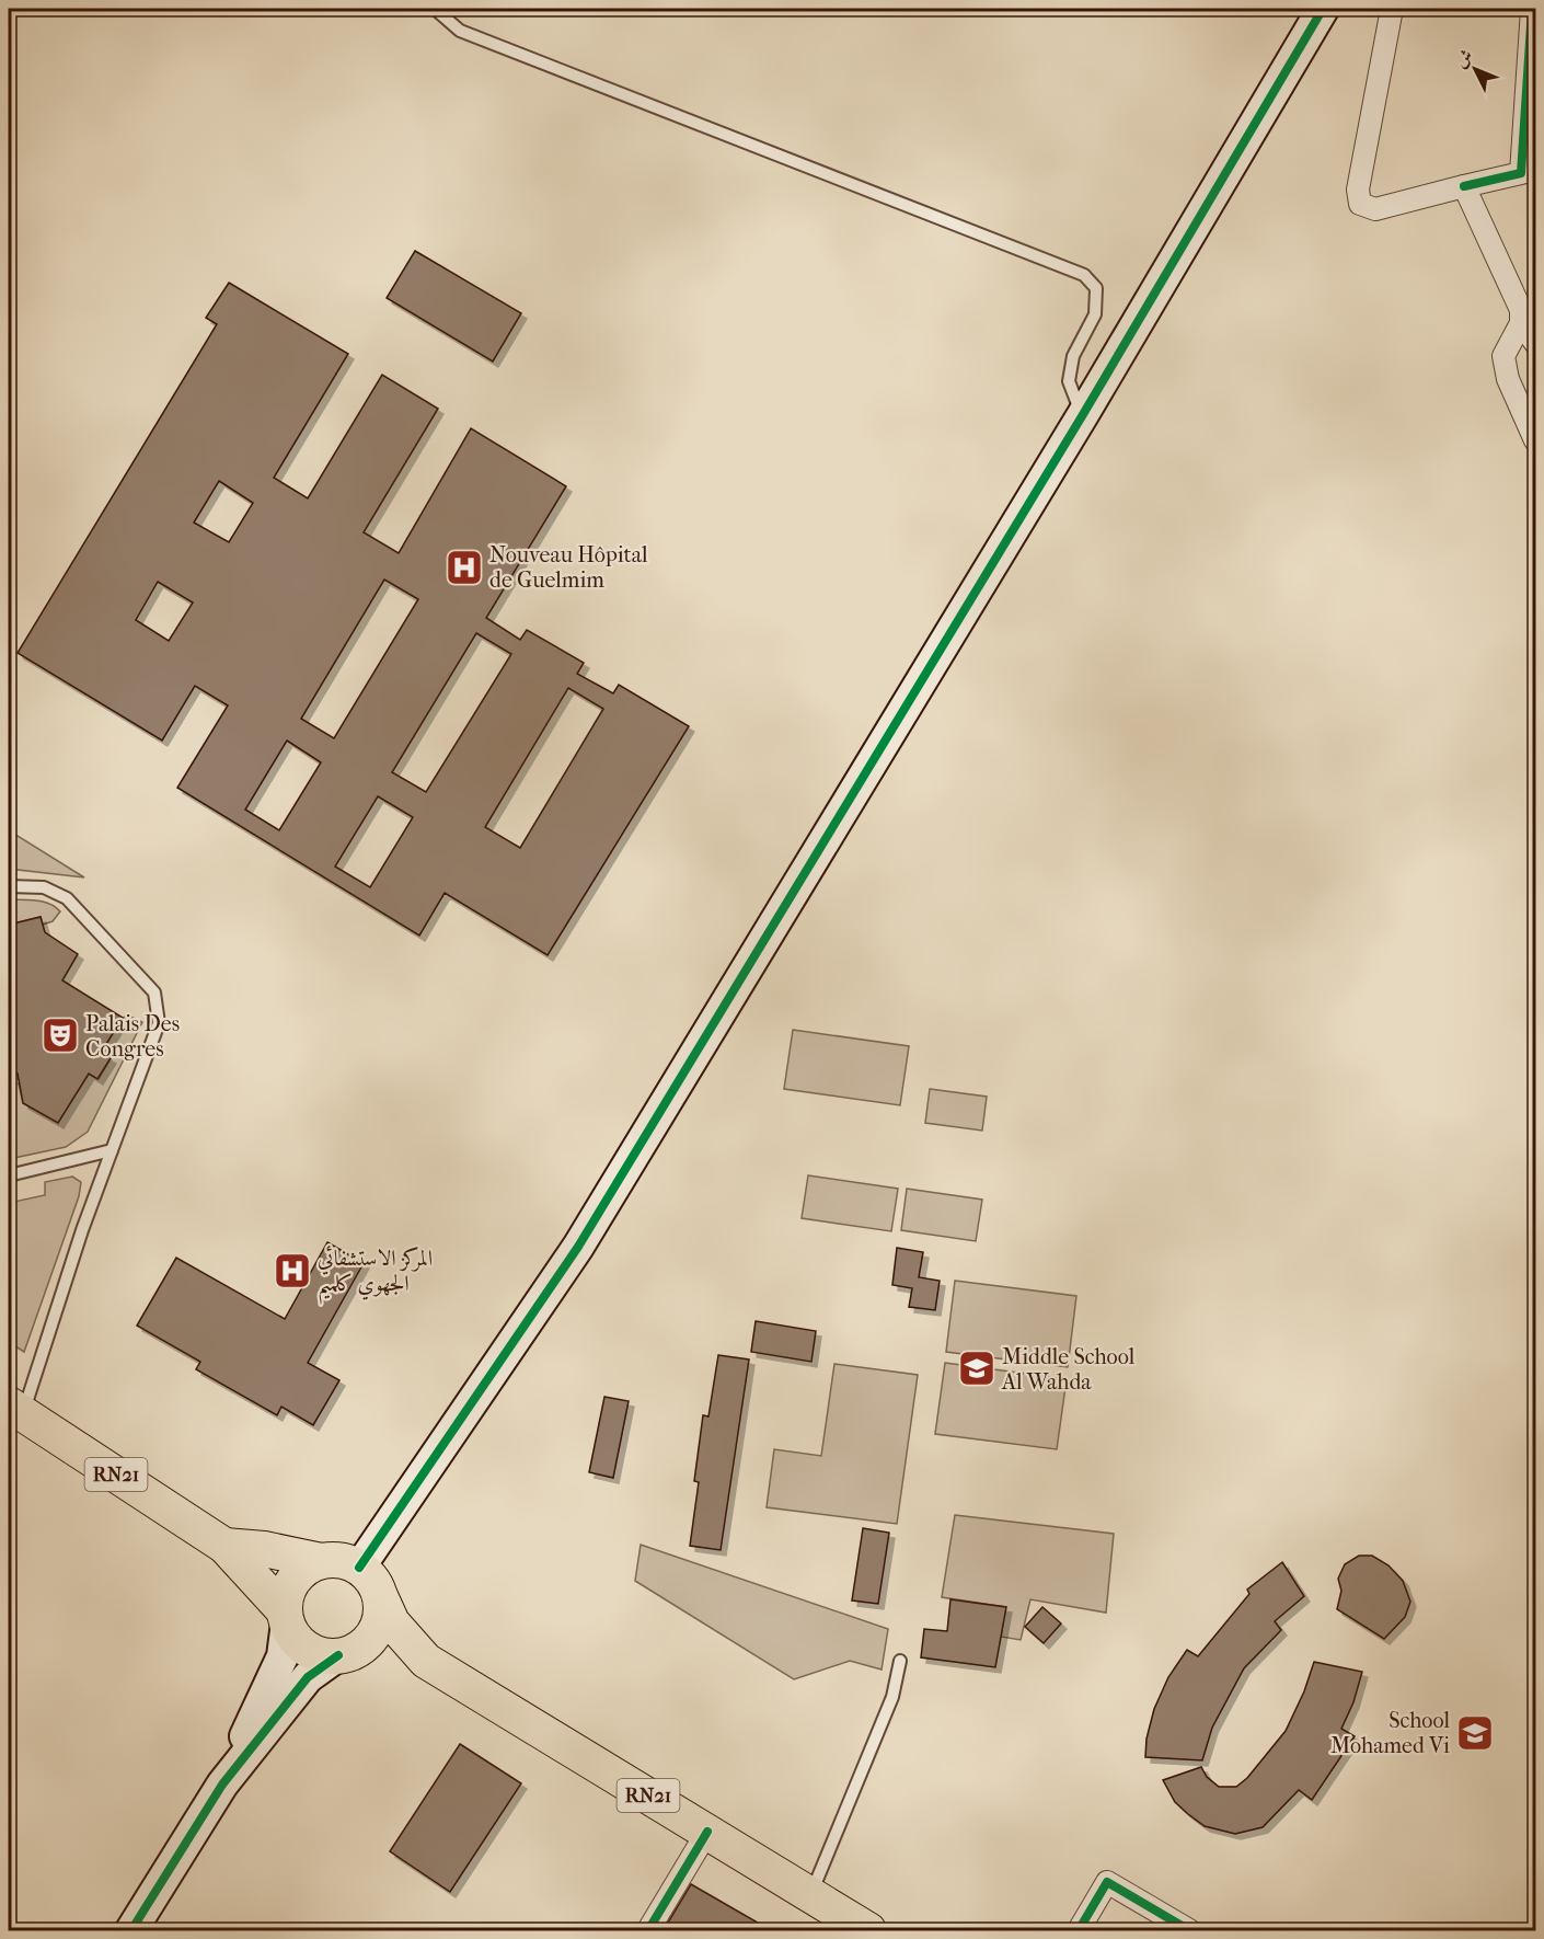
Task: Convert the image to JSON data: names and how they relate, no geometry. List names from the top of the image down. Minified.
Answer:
{"streets":{"main road":["RN21"]},"places":{"hospital":["Nouveau Hôpital de Guelmim","المركز الاستشفائي الجهوي كلميم"],"theatre":["Palais Des Congres"],"school or university":["Middle School Al Wahda","School Mohamed Vi"]},"north":"top left"}
